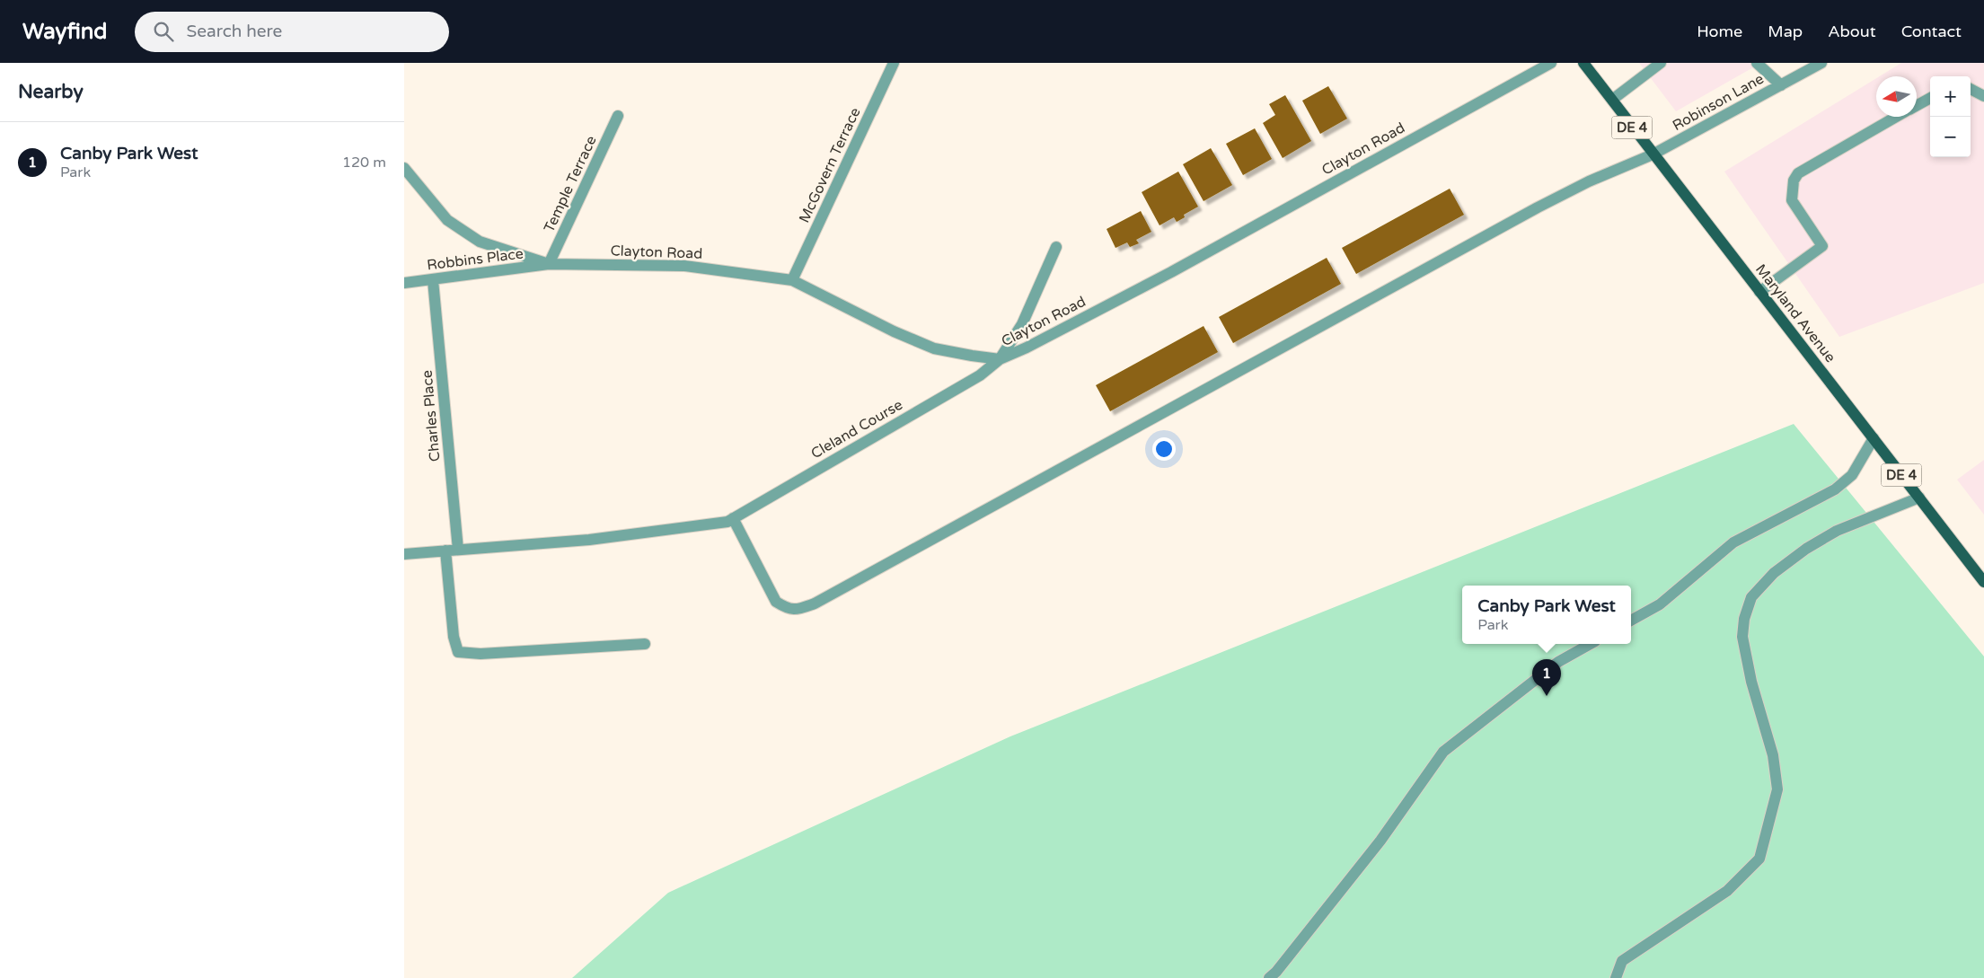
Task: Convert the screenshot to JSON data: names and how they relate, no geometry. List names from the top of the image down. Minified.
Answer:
{"streets":{"main road":["DE 4","Maryland Avenue"],"street":["Robinson Lane","Clayton Road","McGovern Terrace","Temple Terrace","Robbins Place","Charles Place","Cleland Course"]},"crossings":[["Robinson Lane","Maryland Avenue"],["Robinson Lane","Cleland Course"],["Clayton Road","McGovern Terrace"],["Clayton Road","Temple Terrace"],["Clayton Road","Robbins Place"],["Clayton Road","Cleland Course"],["Temple Terrace","Robbins Place"],["Robbins Place","Charles Place"]],"north":"left","page":{"header":"Wayfind","search":"Search here","nav":["Home","Map","About","Contact"],"heading":"Nearby","map_buttons":["+","−"],"list":[{"mark":"1","name":"Canby Park West","note":"Park","value":"120 m"}],"popup":["Canby Park West","Park"],"pins":"1"}}
